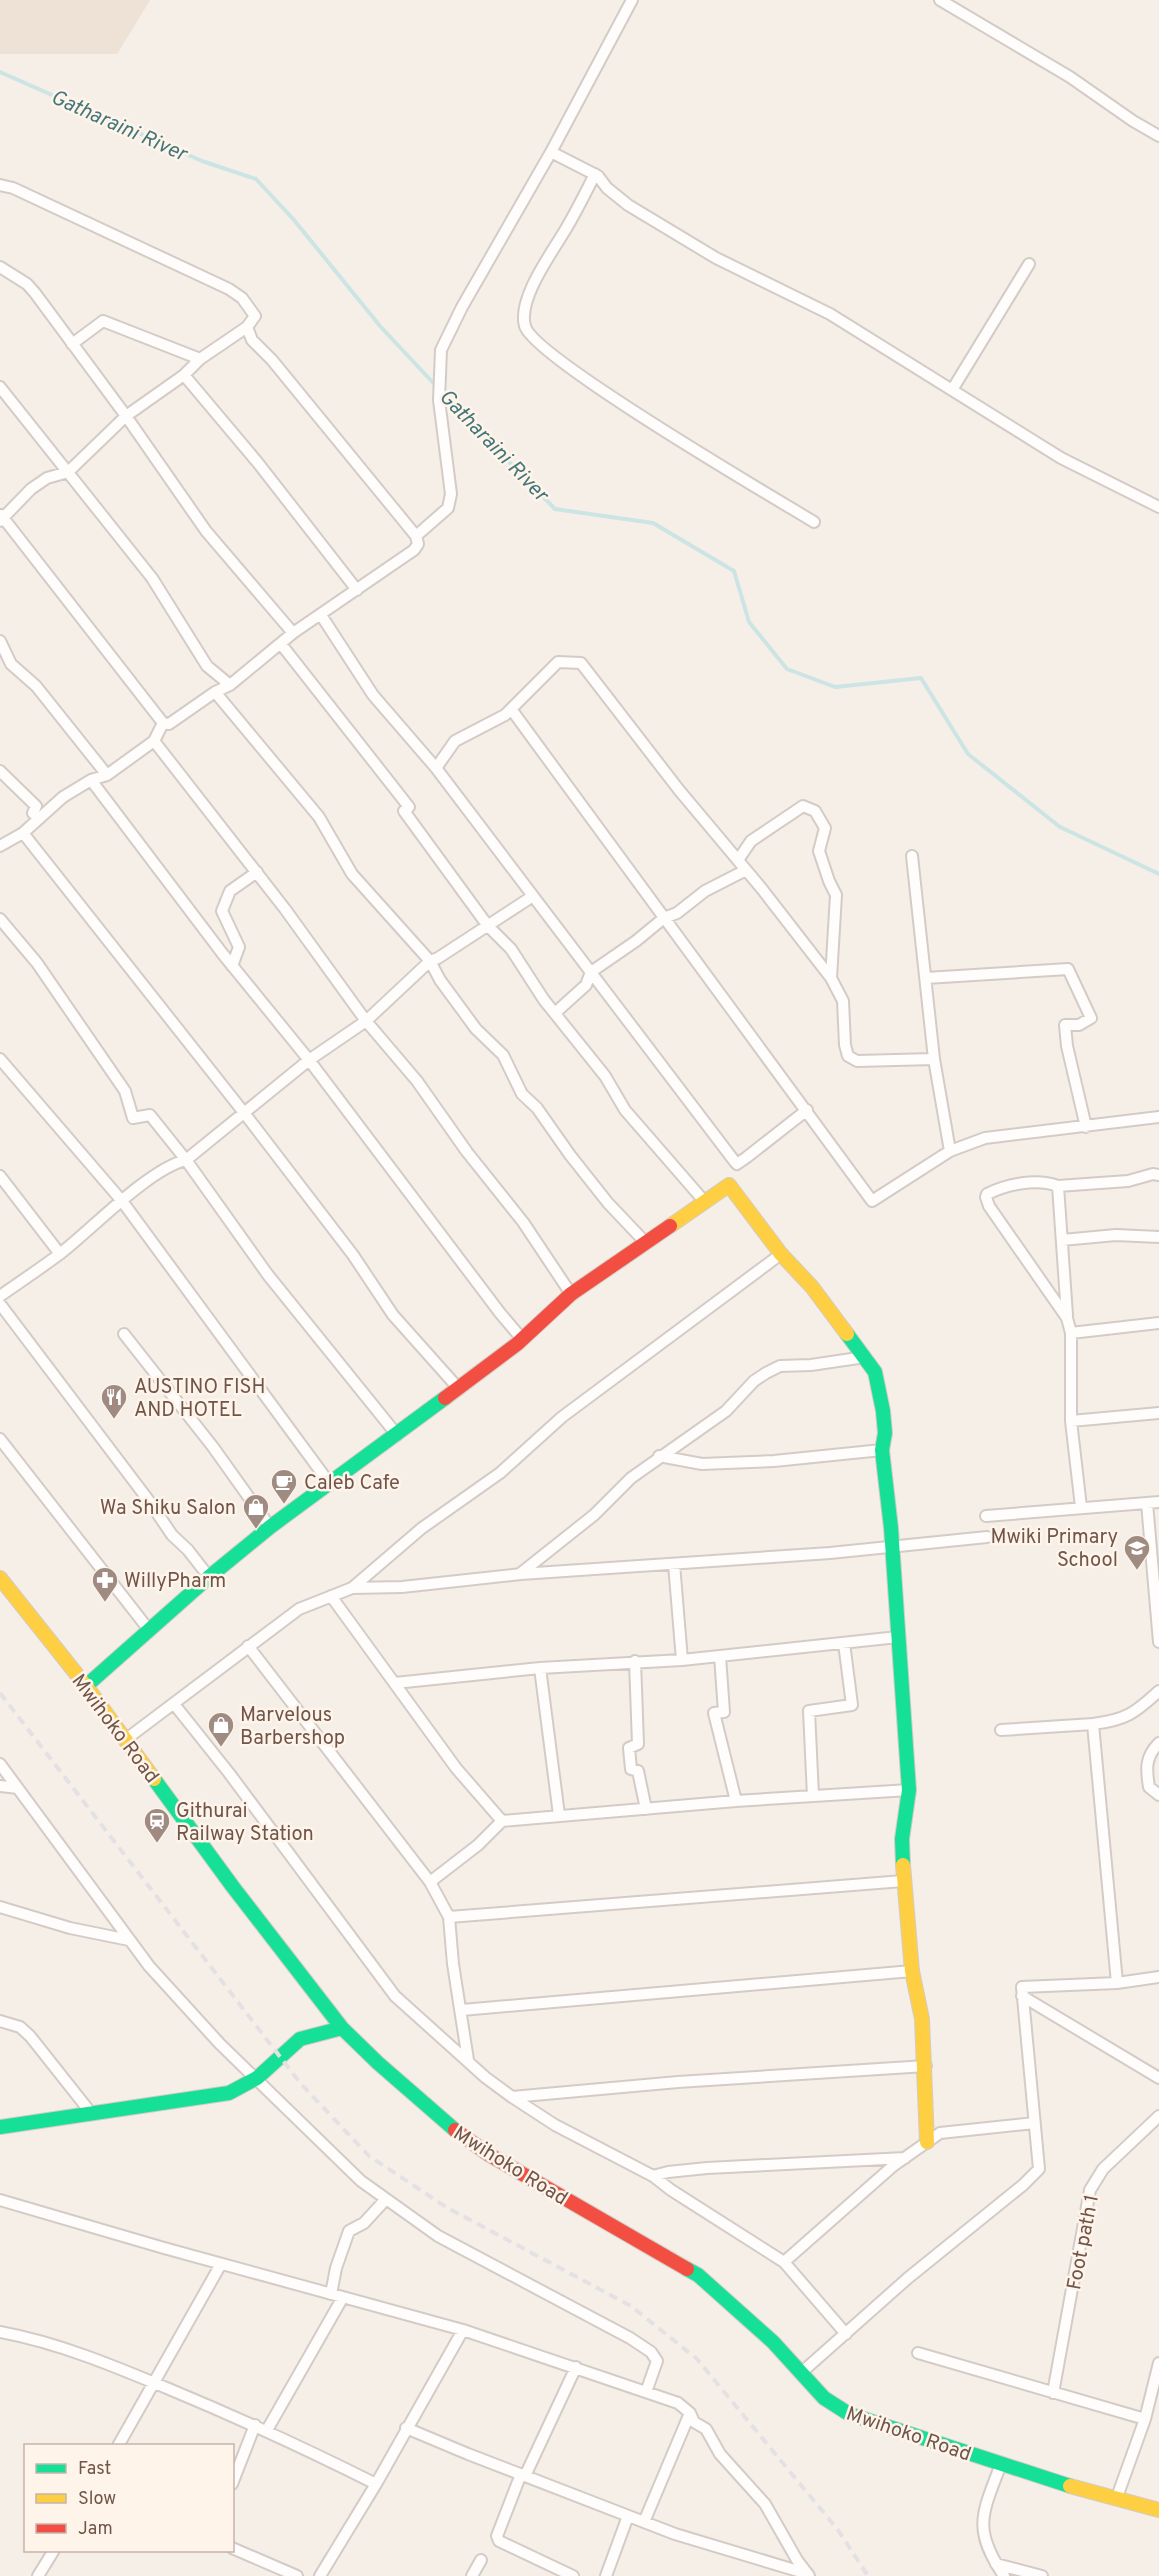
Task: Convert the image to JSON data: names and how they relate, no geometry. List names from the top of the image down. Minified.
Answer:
{"streets":{"street":["Mwihoko Road","Foot path 1"]},"water":["Gatharaini River"],"places":{"restaurant":["AUSTINO FISH AND HOTEL"],"cafe":["Caleb Cafe"],"shop":["Wa Shiku Salon","Marvelous Barbershop"],"school or university":["Mwiki Primary School"],"pharmacy":["WillyPharm"],"station":["Githurai Railway Station"]},"legend":["Fast","Slow","Jam"]}
